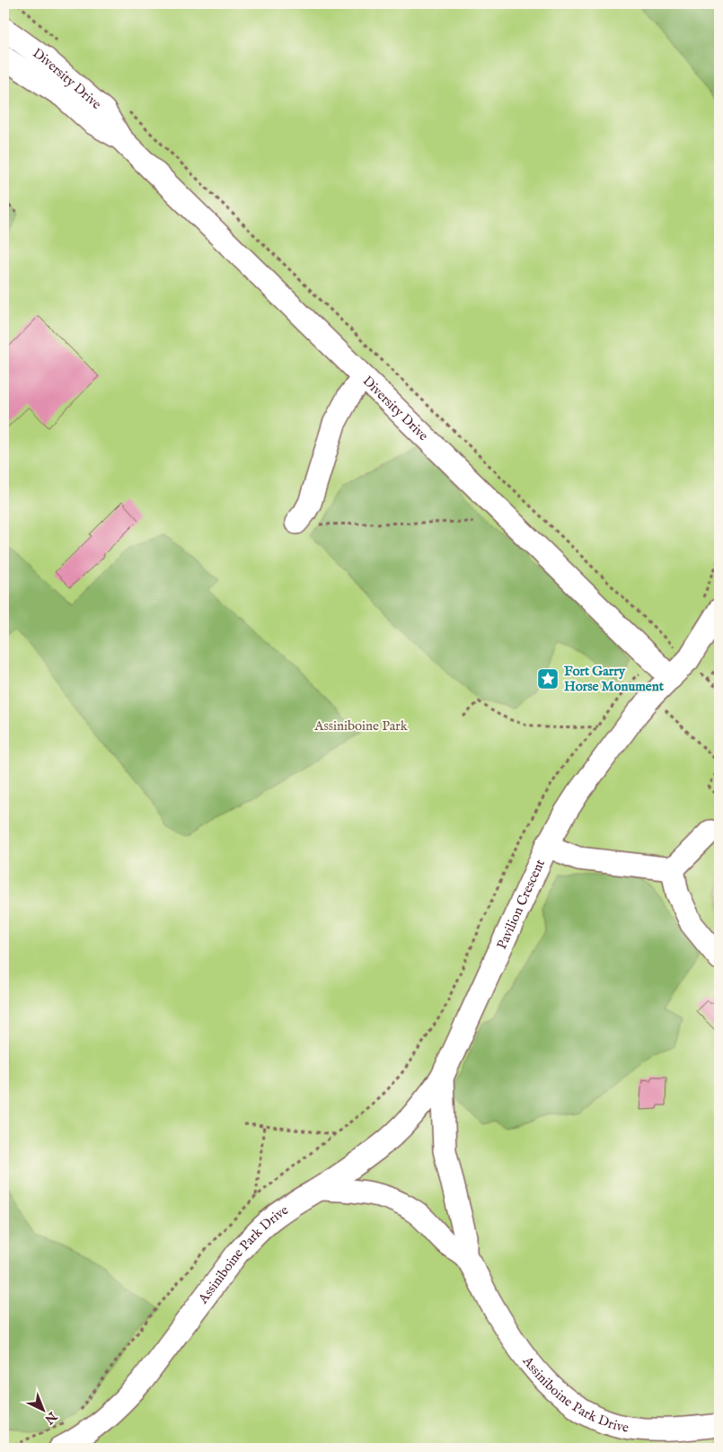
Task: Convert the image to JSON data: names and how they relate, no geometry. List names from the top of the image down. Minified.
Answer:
{"streets":{"street":["Diversity Drive","Pavilion Crescent","Assiniboine Park Drive"]},"crossings":[["Diversity Drive","Pavilion Crescent"],["Pavilion Crescent","Assiniboine Park Drive"]],"parks":["Assiniboine Park"],"places":{"place":["Fort Garry Horse Monument"]},"north":"bottom right"}
